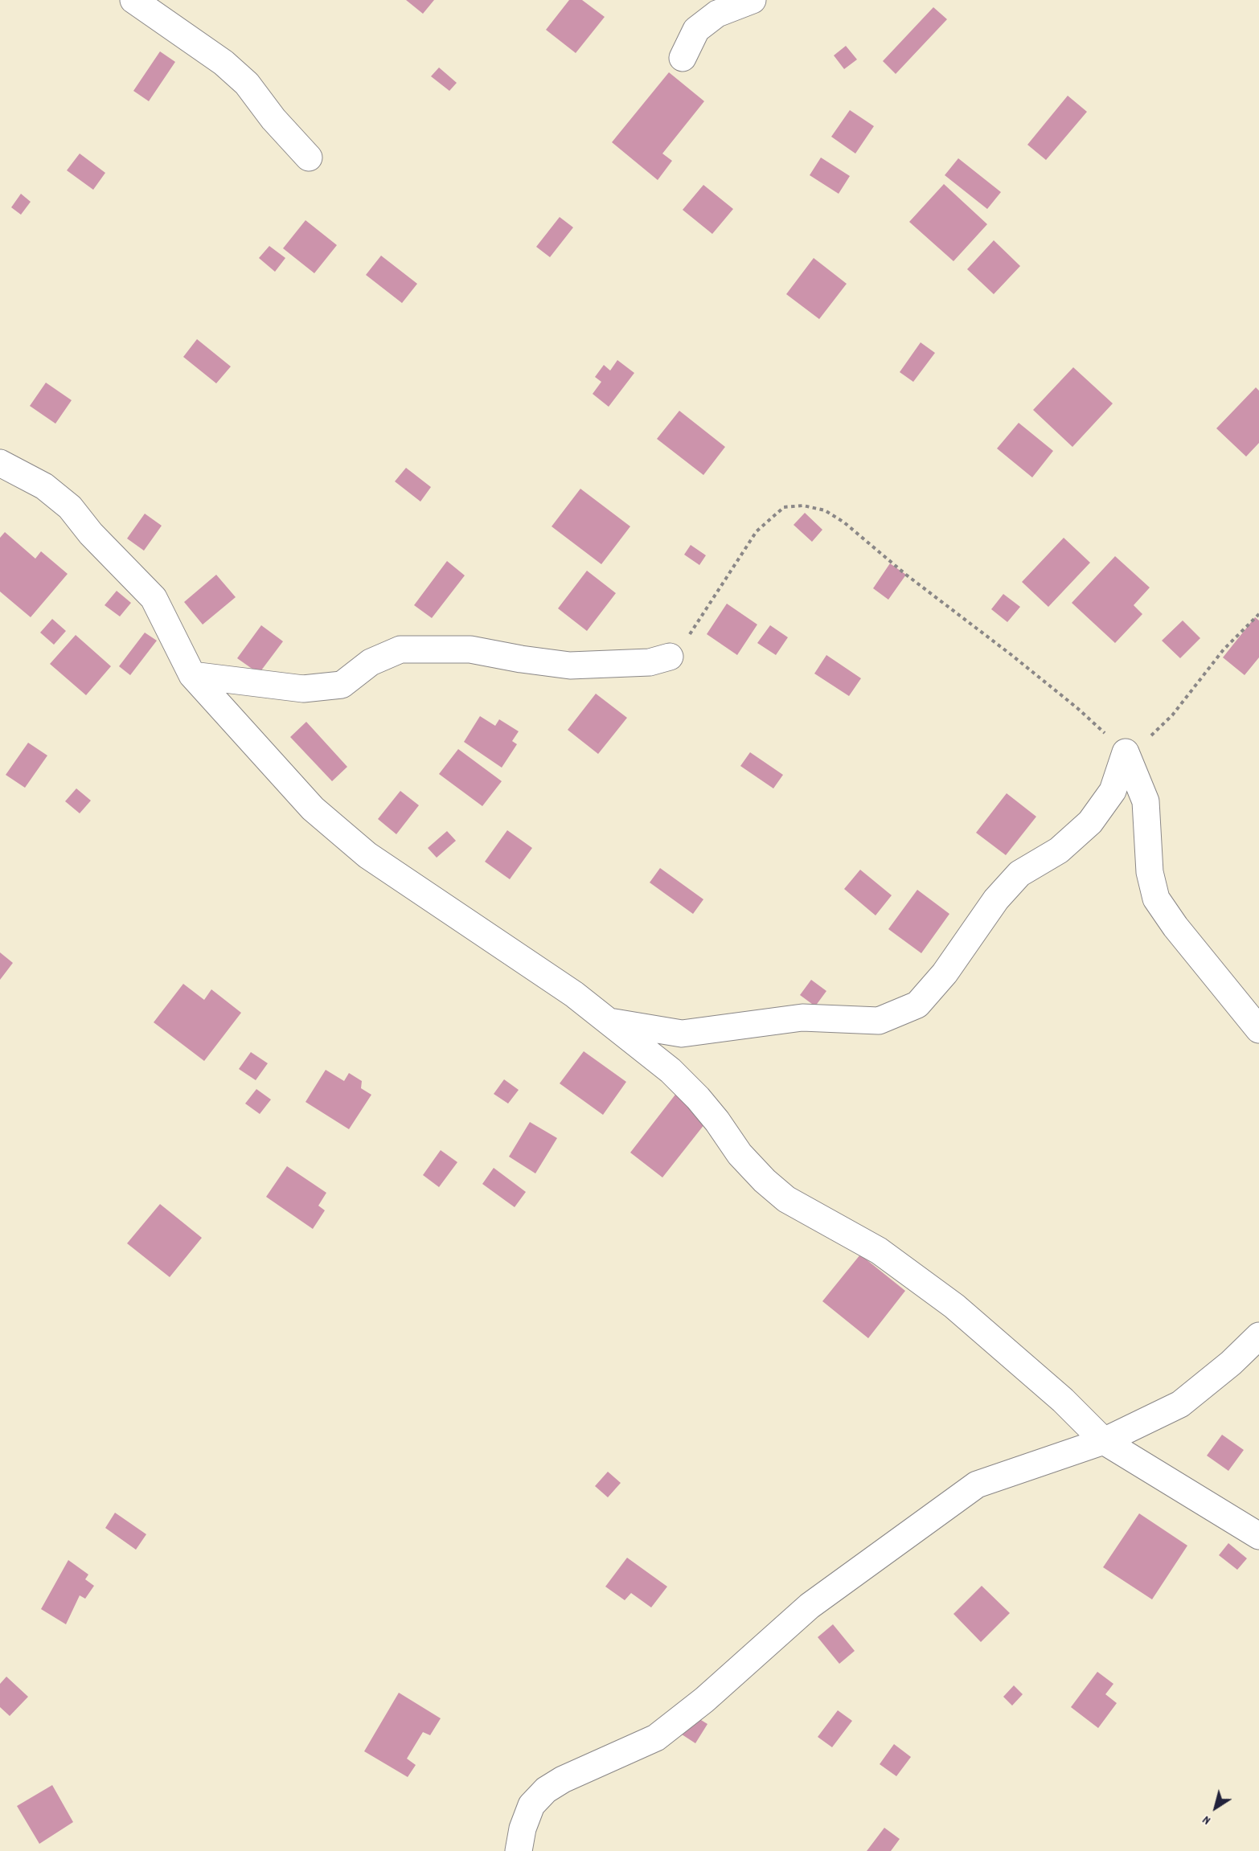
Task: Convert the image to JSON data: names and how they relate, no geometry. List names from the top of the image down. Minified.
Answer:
{"north":"bottom left"}
